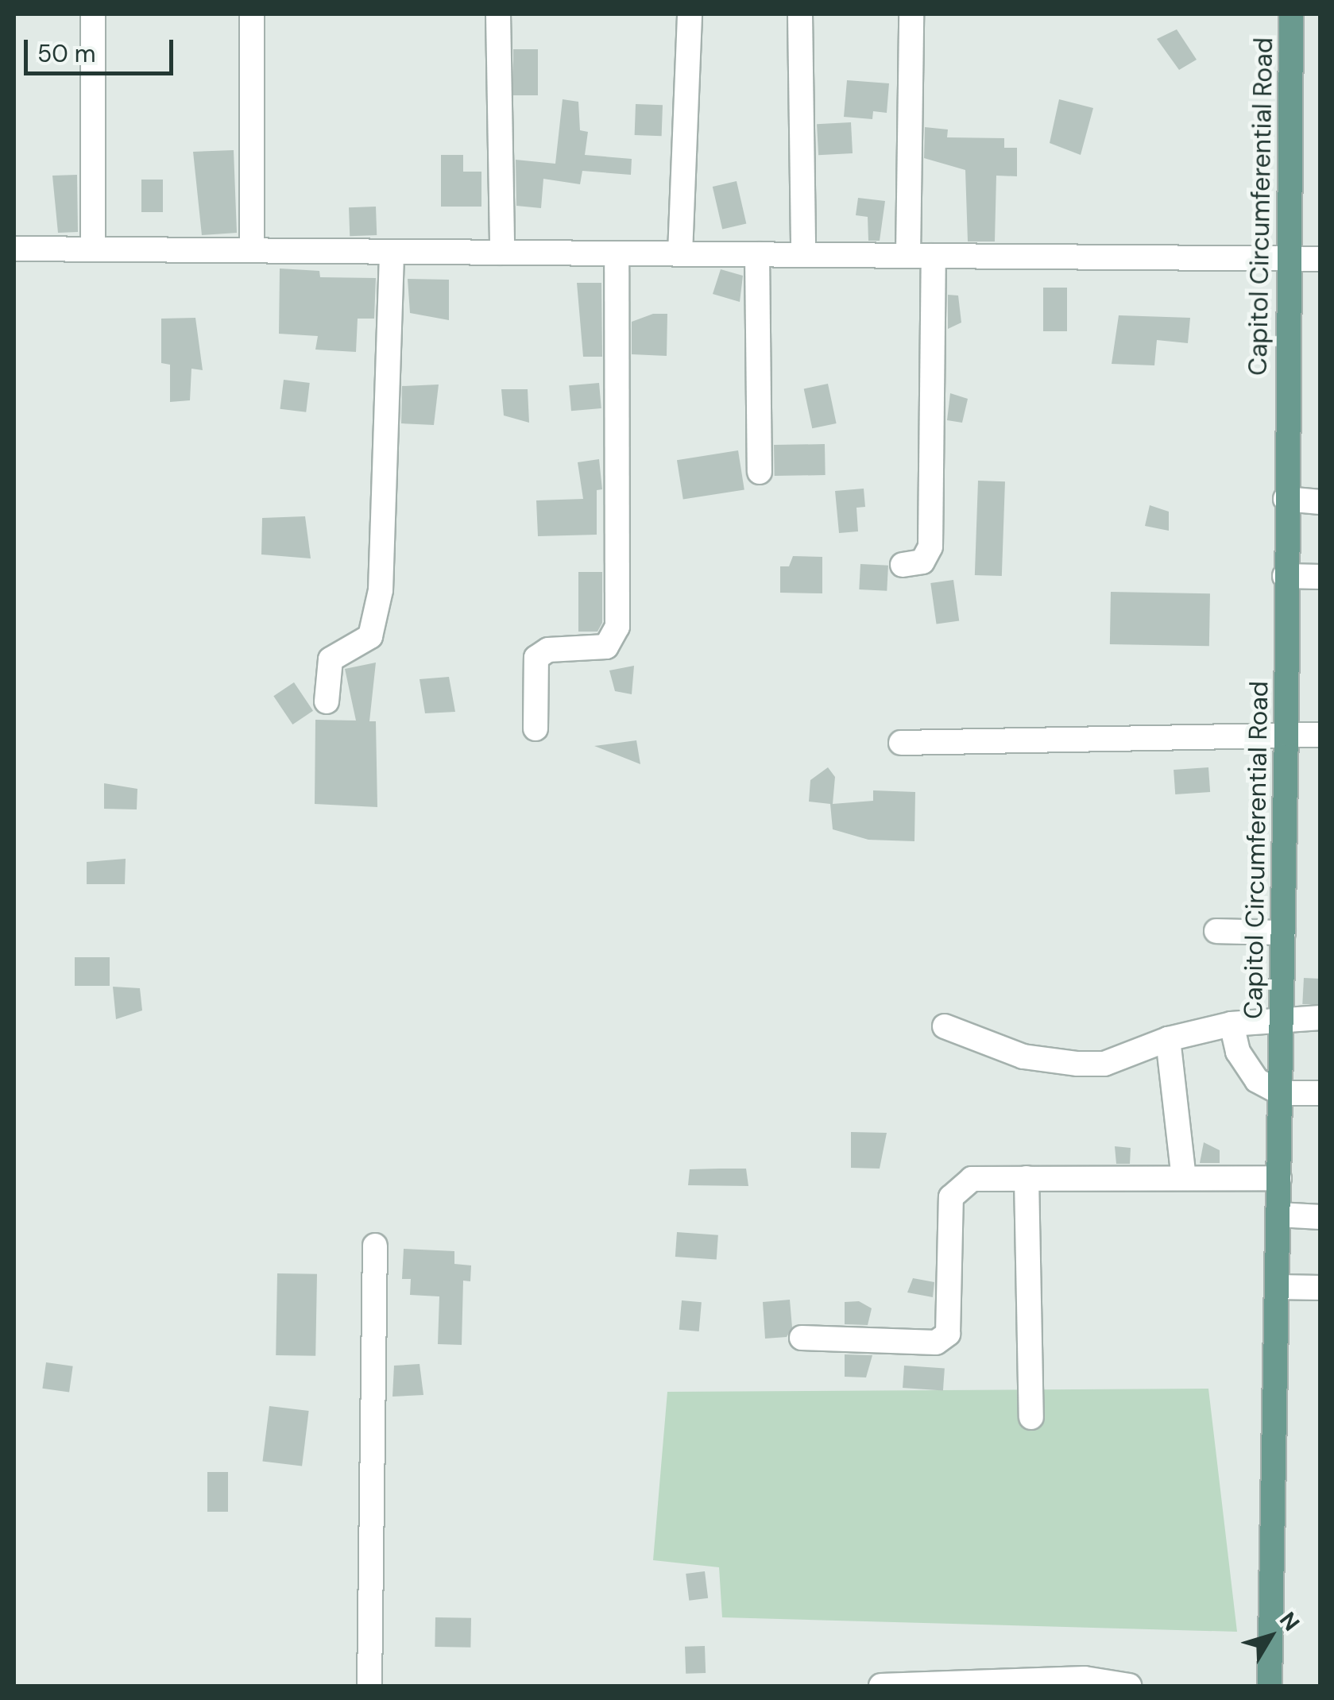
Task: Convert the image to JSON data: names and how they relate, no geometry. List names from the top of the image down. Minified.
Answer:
{"streets":{"main road":["Capitol Circumferential Road"]},"scale_bar":"50 m","north":"top right"}
